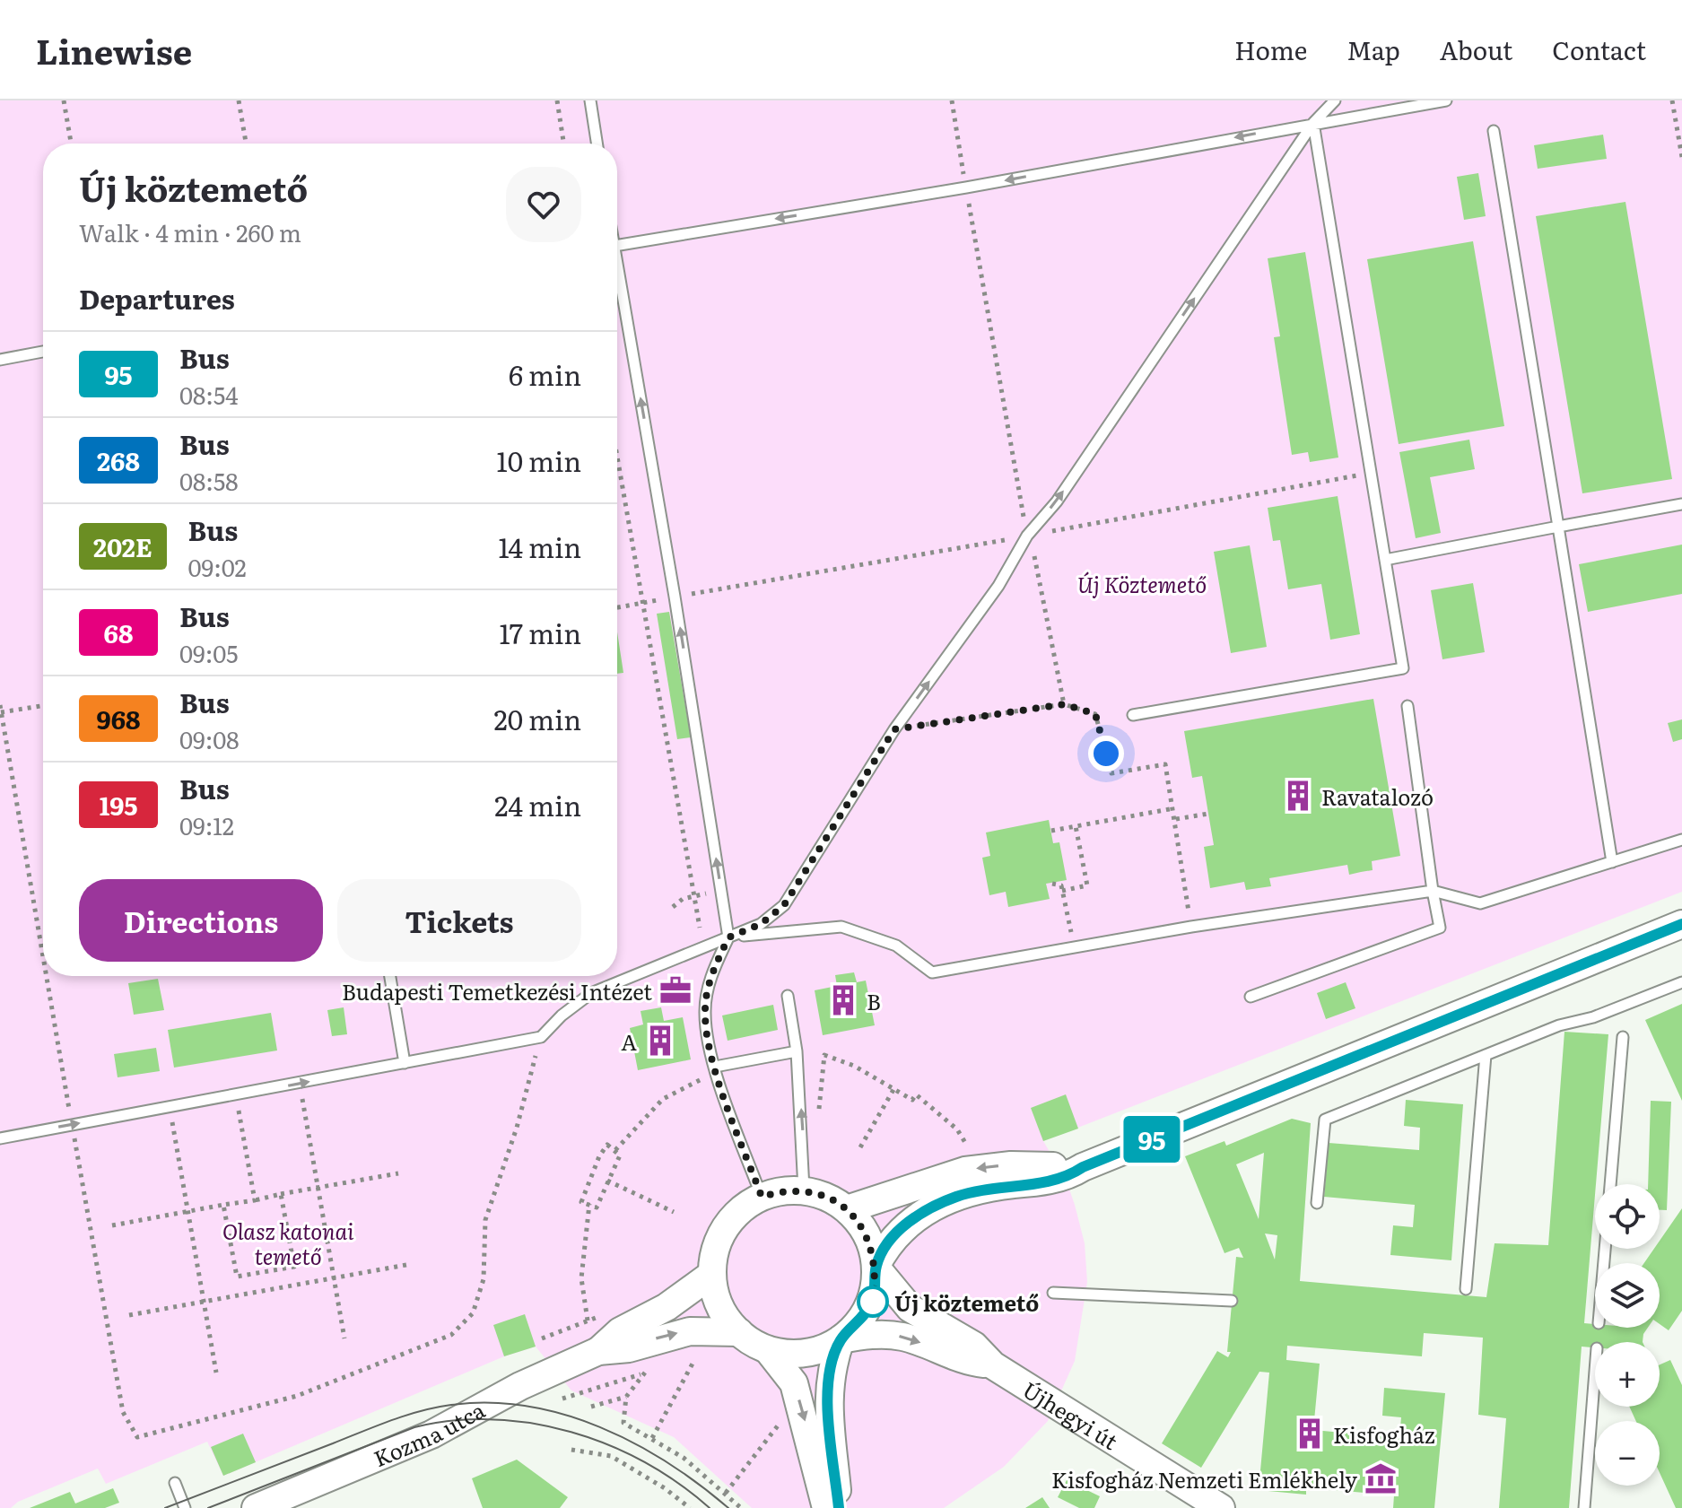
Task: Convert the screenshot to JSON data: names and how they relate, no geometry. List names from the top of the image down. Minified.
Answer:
{"streets":{"street":["Újhegyi út","Kozma utca"]},"crossings":[["Újhegyi út","Kozma utca"]],"parks":["Új Köztemető","Olasz katonai temető"],"places":{"building":["Ravatalozó","B","A","Kisfogház"],"office":["Budapesti Temetkezési Intézet"],"other":["Új köztemető"],"museum":["Kisfogház Nemzeti Emlékhely"]},"lines":["bus line 95"],"page":{"header":"Linewise","nav":["Home","Map","About","Contact"],"on_map":"95","heading":[["Új köztemető","Walk · 4 min · 260 m"],"Departures"],"list":[{"mark":"95","name":"Bus","note":"08:54","value":"6 min"},{"mark":"268","name":"Bus","note":"08:58","value":"10 min"},{"mark":"202E","name":"Bus","note":"09:02","value":"14 min"},{"mark":"68","name":"Bus","note":"09:05","value":"17 min"},{"mark":"968","name":"Bus","note":"09:08","value":"20 min"},{"mark":"195","name":"Bus","note":"09:12","value":"24 min"}],"buttons":["Directions","Tickets"],"map_buttons":["+","−"]}}
